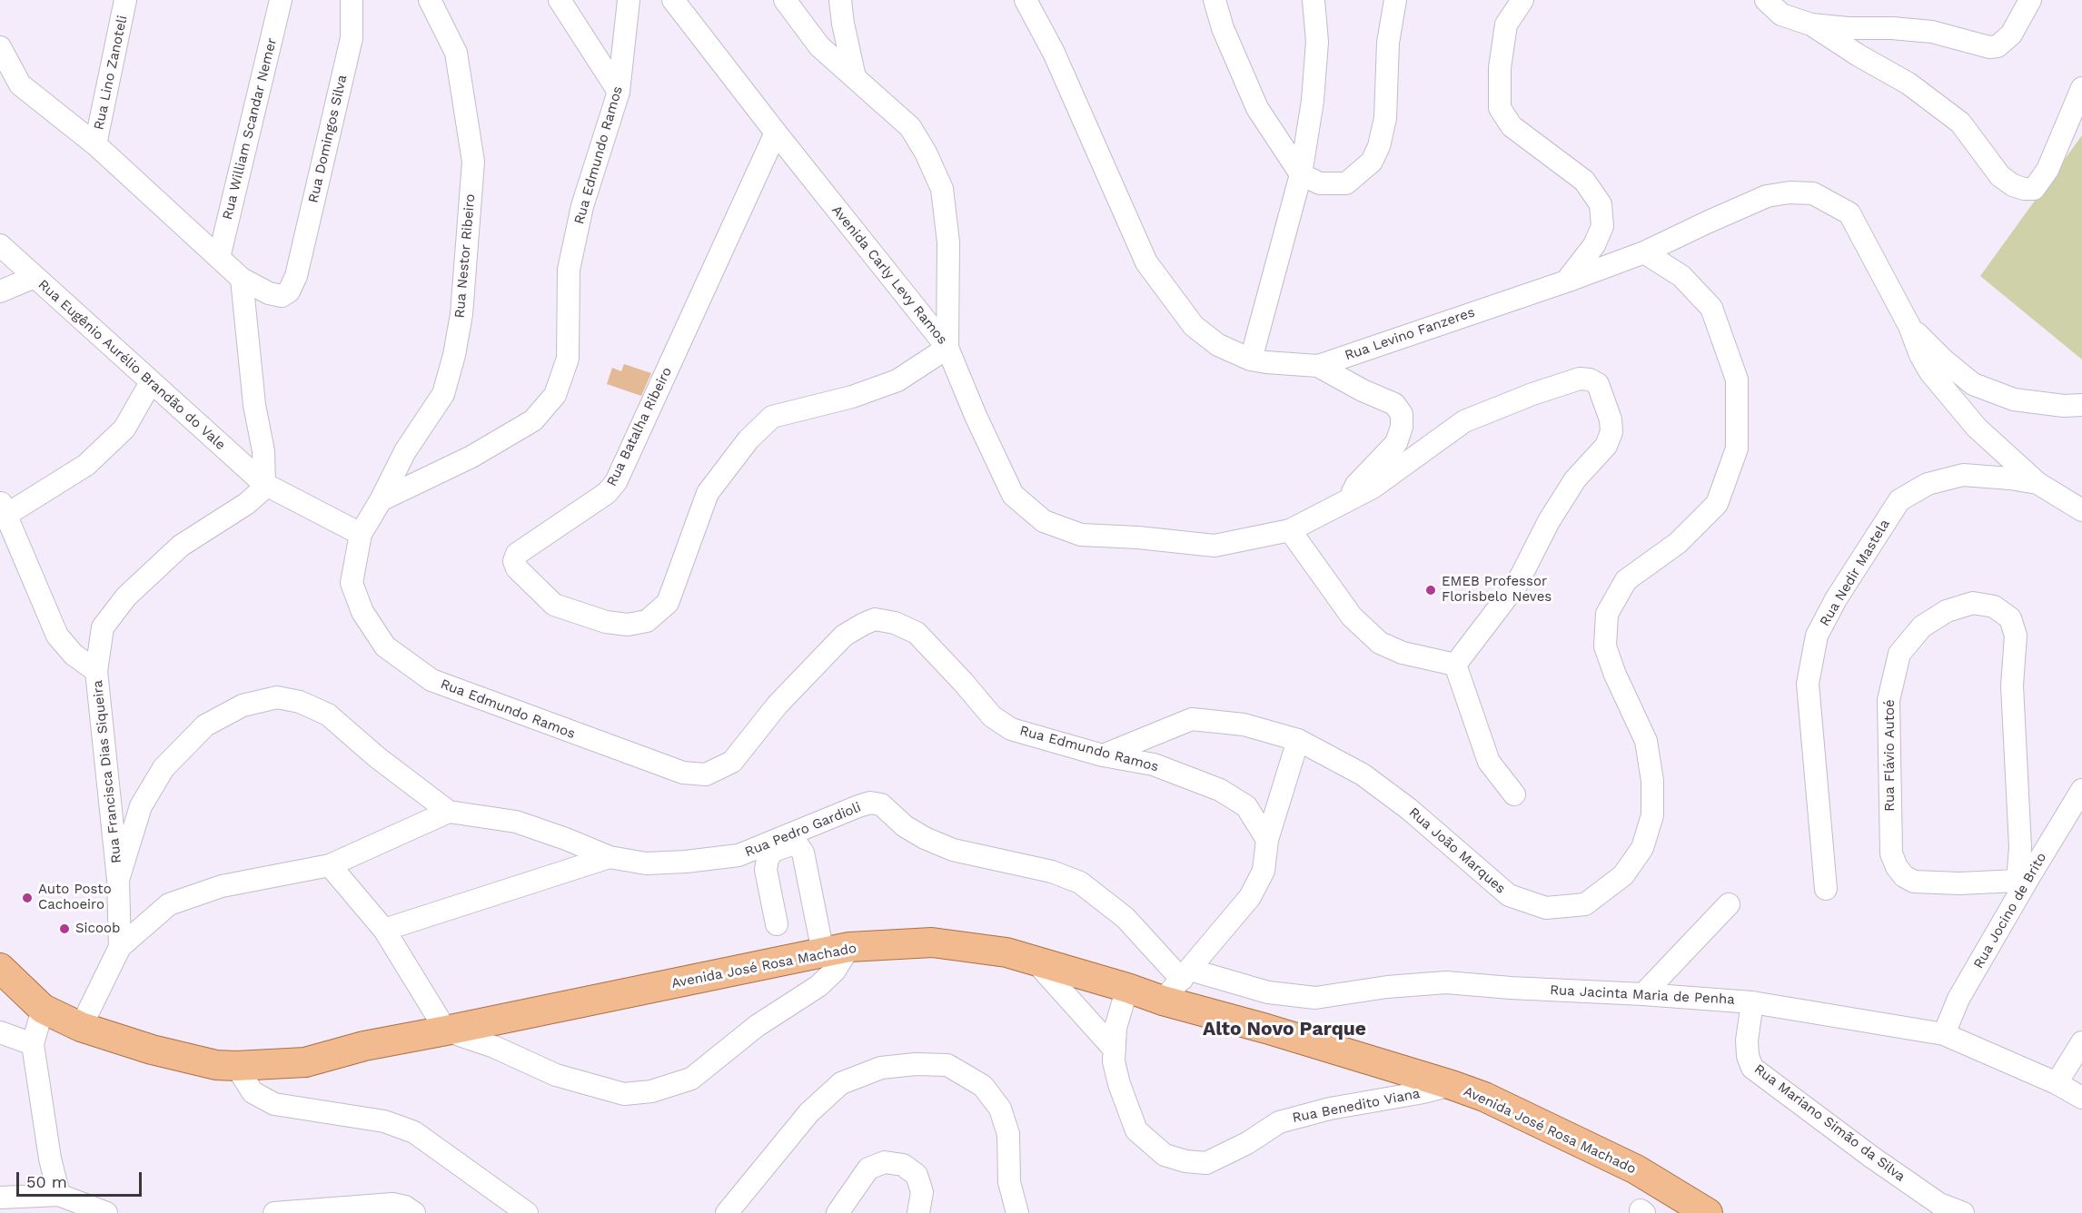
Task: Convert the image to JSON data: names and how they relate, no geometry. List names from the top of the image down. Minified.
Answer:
{"streets":{"main road":["Avenida José Rosa Machado"],"street":["Rua Lino Zanoteli","Rua William Scandar Nemer","Rua Domingos Silva","Rua Edmundo Ramos","Rua Nestor Ribeiro","Avenida Carly Levy Ramos","Rua Levino Fanzeres","Rua Eugênio Aurélio Brandão do Vale","Rua Batalha Ribeiro","Rua Nedir Mastela","Rua Flávio Autoé","Rua Francisca Dias Siqueira","Rua Pedro Gardioli","Rua João Marques","Rua Jocino de Brito","Rua Jacinta Maria de Penha","Rua Benedito Viana","Rua Mariano Simão da Silva"]},"crossings":[["Rua Edmundo Ramos","Rua Nestor Ribeiro"],["Rua Edmundo Ramos","Rua Eugênio Aurélio Brandão do Vale"],["Rua Edmundo Ramos","Rua João Marques"],["Avenida Carly Levy Ramos","Rua Batalha Ribeiro"],["Rua Levino Fanzeres","Rua João Marques"],["Rua Eugênio Aurélio Brandão do Vale","Rua Francisca Dias Siqueira"],["Rua Flávio Autoé","Rua Jocino de Brito"],["Rua Francisca Dias Siqueira","Rua Pedro Gardioli"],["Rua Francisca Dias Siqueira","Avenida José Rosa Machado"],["Rua Pedro Gardioli","Rua Jacinta Maria de Penha"],["Rua Jocino de Brito","Rua Jacinta Maria de Penha"],["Avenida José Rosa Machado","Rua Benedito Viana"],["Rua Jacinta Maria de Penha","Rua Mariano Simão da Silva"]],"districts":["Alto Novo Parque"],"places":["EMEB Professor Florisbelo Neves","Auto Posto Cachoeiro","Sicoob"],"scale_bar":"50 m"}
